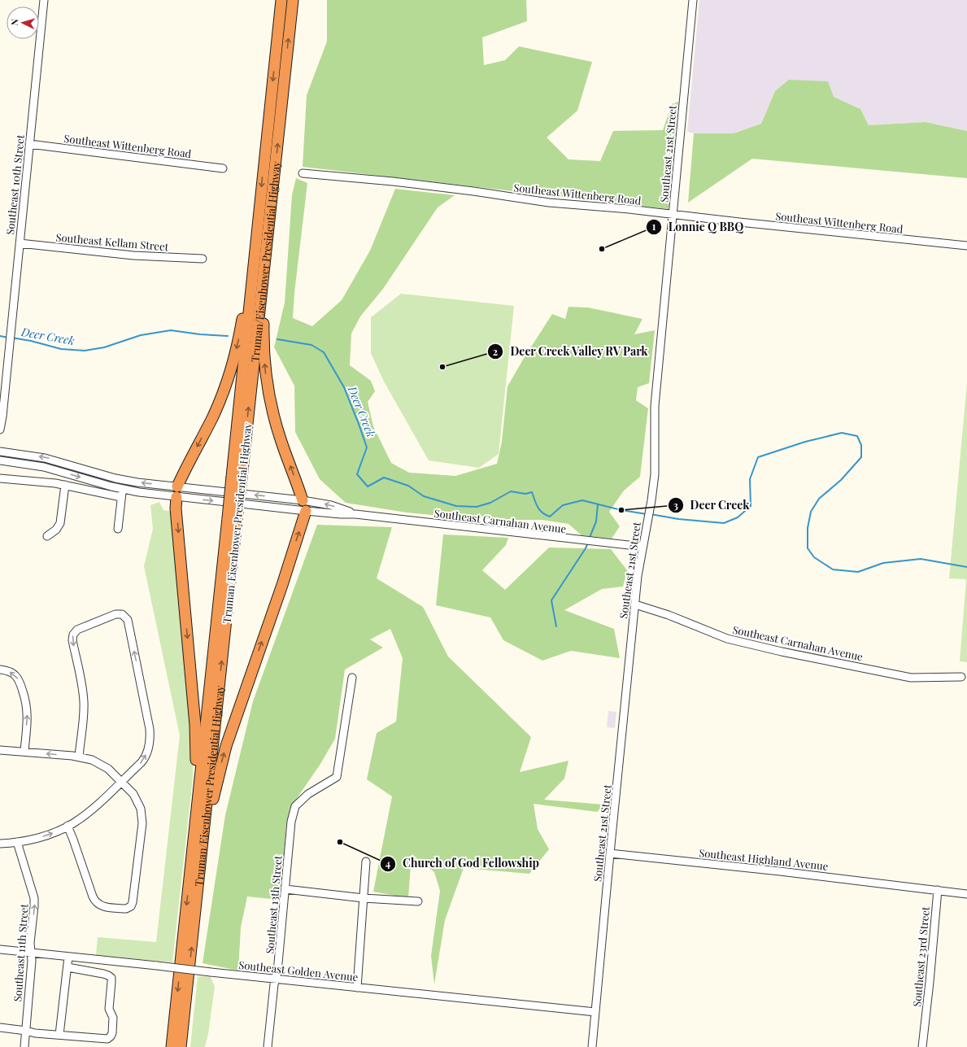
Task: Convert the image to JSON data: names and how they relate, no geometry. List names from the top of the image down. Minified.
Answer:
{"streets":{"highway":["Truman/Eisenhower Presidential Highway"],"street":["Southeast Wittenberg Road","Southeast 21st Street","Southeast 10th Street","Southeast Kellam Street","Southeast Carnahan Avenue","Southeast Highland Avenue","Southeast 13th Street","Southeast 11th Street","Southeast 23rd Street","Southeast Golden Avenue"]},"crossings":[["Southeast Wittenberg Road","Southeast 21st Street"],["Southeast Wittenberg Road","Southeast 10th Street"],["Southeast 21st Street","Southeast Carnahan Avenue"],["Southeast 21st Street","Southeast Highland Avenue"],["Southeast 21st Street","Southeast Golden Avenue"],["Southeast 10th Street","Southeast Kellam Street"],["Southeast Highland Avenue","Southeast 23rd Street"],["Southeast 13th Street","Southeast Golden Avenue"],["Southeast 11th Street","Southeast Golden Avenue"]],"one_way":["Southeast 11th Street"],"water":["Deer Creek"],"places":["Lonnie Q BBQ","Deer Creek Valley RV Park","Deer Creek","Church of God Fellowship"],"north":"left"}
